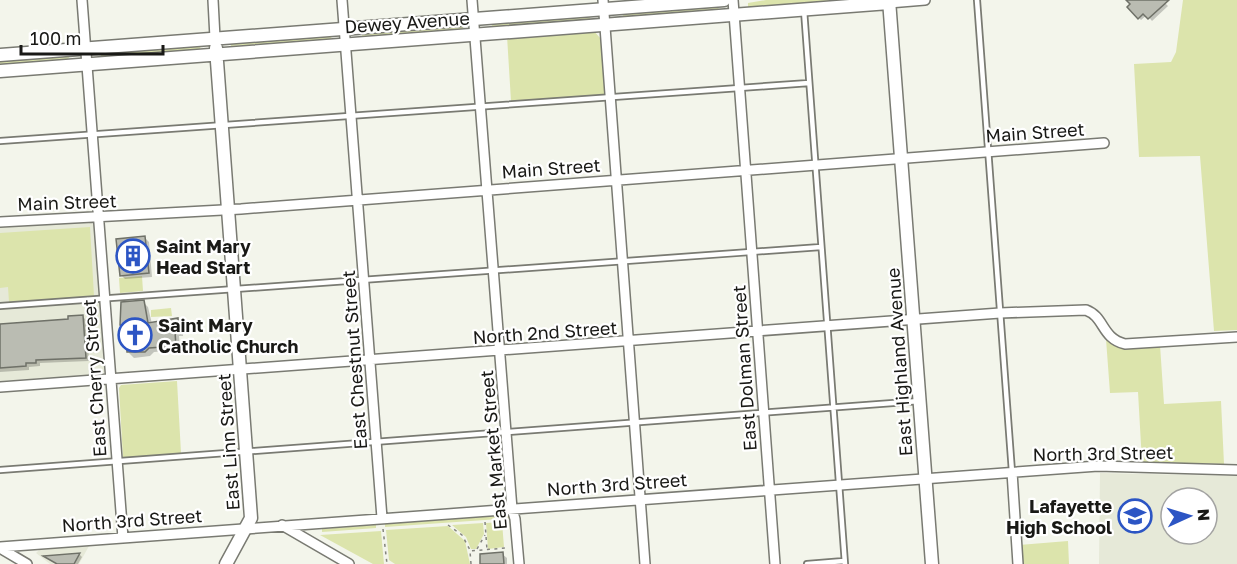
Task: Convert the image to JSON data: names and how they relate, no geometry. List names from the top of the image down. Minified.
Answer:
{"streets":{"street":["Dewey Avenue","Main Street","North 2nd Street","East Chestnut Street","East Highland Avenue","East Dolman Street","East Cherry Street","East Linn Street","East Market Street","North 3rd Street"]},"crossings":[["Dewey Avenue","East Chestnut Street"],["Dewey Avenue","East Highland Avenue"],["Dewey Avenue","East Dolman Street"],["Dewey Avenue","East Cherry Street"],["Dewey Avenue","East Linn Street"],["Dewey Avenue","East Market Street"],["Main Street","East Chestnut Street"],["Main Street","East Highland Avenue"],["Main Street","East Dolman Street"],["Main Street","East Cherry Street"],["Main Street","East Linn Street"],["Main Street","East Market Street"],["North 2nd Street","East Chestnut Street"],["North 2nd Street","East Highland Avenue"],["North 2nd Street","East Dolman Street"],["North 2nd Street","East Cherry Street"],["North 2nd Street","East Linn Street"],["North 2nd Street","East Market Street"],["East Chestnut Street","North 3rd Street"],["East Highland Avenue","North 3rd Street"],["East Dolman Street","North 3rd Street"],["East Cherry Street","North 3rd Street"],["East Linn Street","North 3rd Street"],["East Market Street","North 3rd Street"]],"places":{"building":["Saint Mary Head Start"],"church":["Saint Mary Catholic Church"],"school or university":["Lafayette High School"]},"scale_bar":"100 m","north":"right"}
